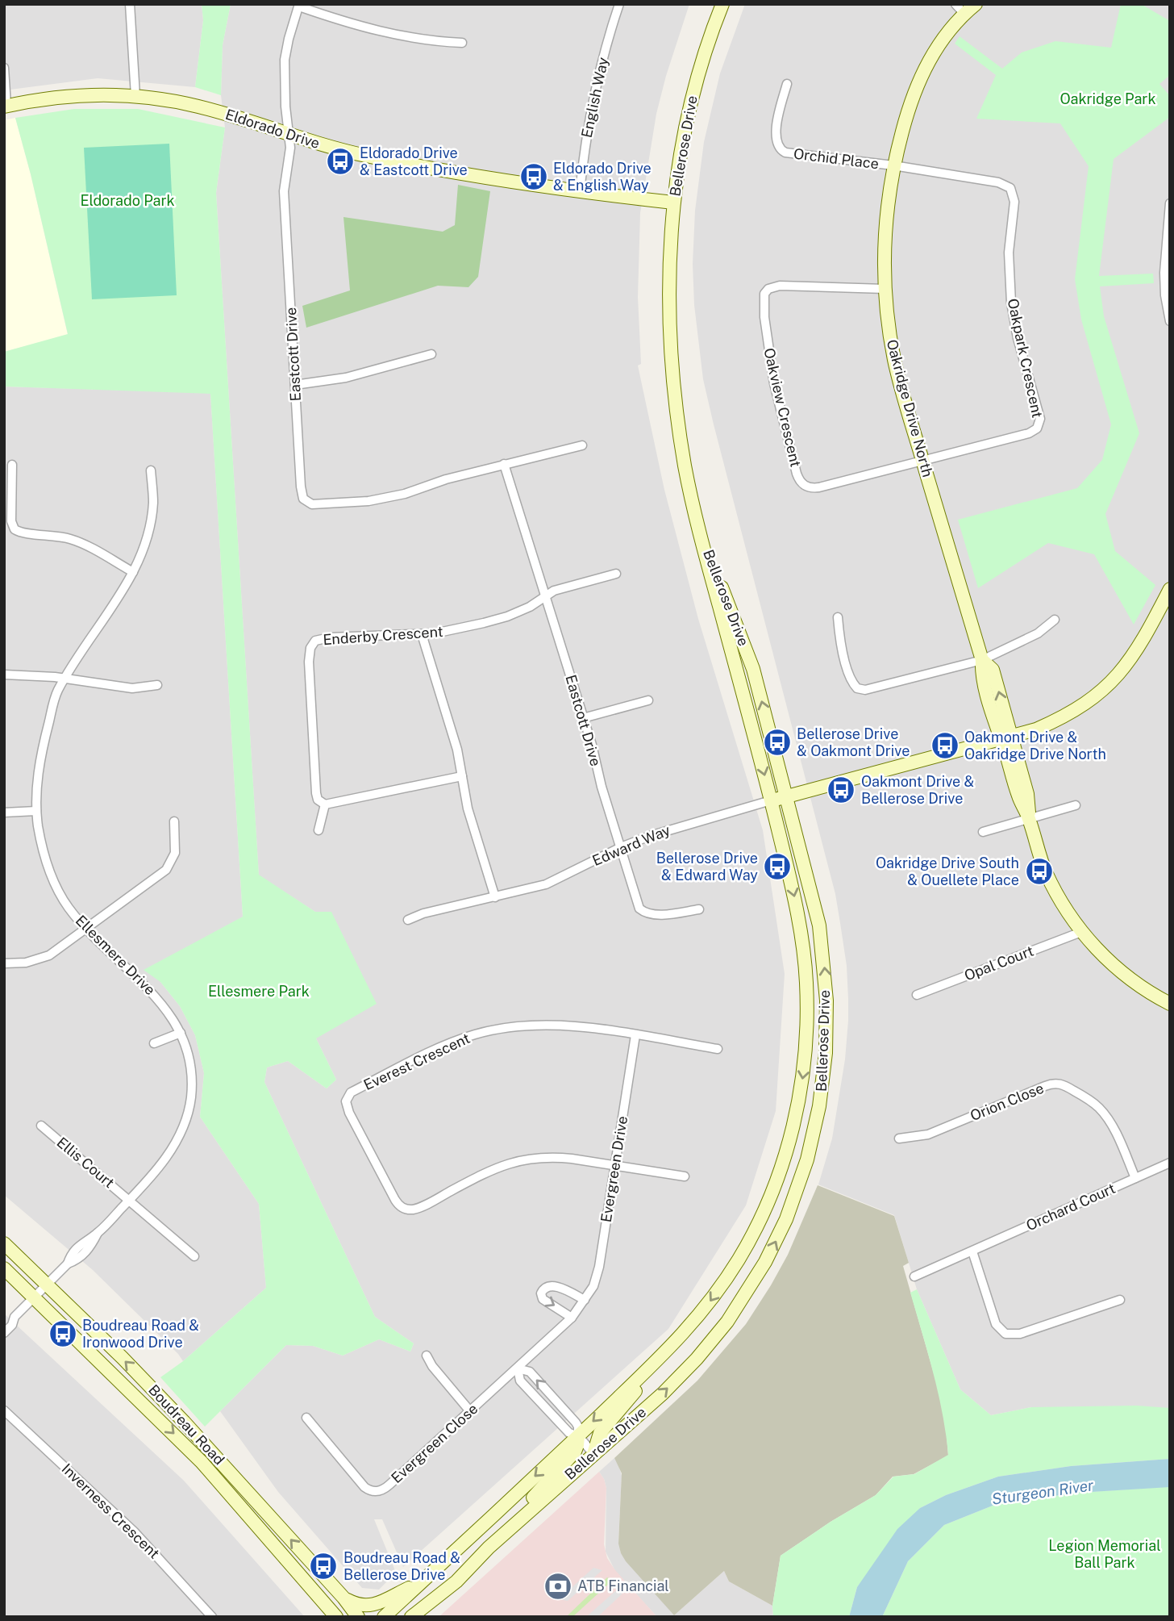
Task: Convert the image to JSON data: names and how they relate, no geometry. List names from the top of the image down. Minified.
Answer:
{"streets":{"main road":["Eldorado Drive","Bellerose Drive","Oakridge Drive North","Boudreau Road"],"street":["English Way","Orchid Place","Eastcott Drive","Oakpark Crescent","Oakview Crescent","Enderby Crescent","Edward Way","Ellesmere Drive","Opal Court","Everest Crescent","Orion Close","Ellis Court","Evergreen Drive","Orchard Court","Evergreen Close","Inverness Crescent"]},"crossings":[["English Way","Eldorado Drive"],["Eldorado Drive","Bellerose Drive"],["Eldorado Drive","Eastcott Drive"],["Bellerose Drive","Edward Way"],["Orchid Place","Oakpark Crescent"],["Orchid Place","Oakridge Drive North"],["Eastcott Drive","Enderby Crescent"],["Eastcott Drive","Edward Way"],["Oakpark Crescent","Oakview Crescent"],["Oakpark Crescent","Oakridge Drive North"],["Oakview Crescent","Oakridge Drive North"],["Oakridge Drive North","Opal Court"],["Ellesmere Drive","Ellis Court"],["Ellesmere Drive","Boudreau Road"],["Everest Crescent","Evergreen Drive"],["Orion Close","Orchard Court"],["Evergreen Drive","Evergreen Close"]],"water":["Sturgeon River"],"parks":["Oakridge Park","Eldorado Park","Ellesmere Park","Legion Memorial Ball Park"],"places":{"bus stop":["Eldorado Drive & Eastcott Drive","Eldorado Drive & English Way","Bellerose Drive & Oakmont Drive","Oakmont Drive & Oakridge Drive North","Oakmont Drive & Bellerose Drive","Bellerose Drive & Edward Way","Oakridge Drive South & Ouellete Place","Boudreau Road & Ironwood Drive","Boudreau Road & Bellerose Drive"],"bank":["ATB Financial"]}}
